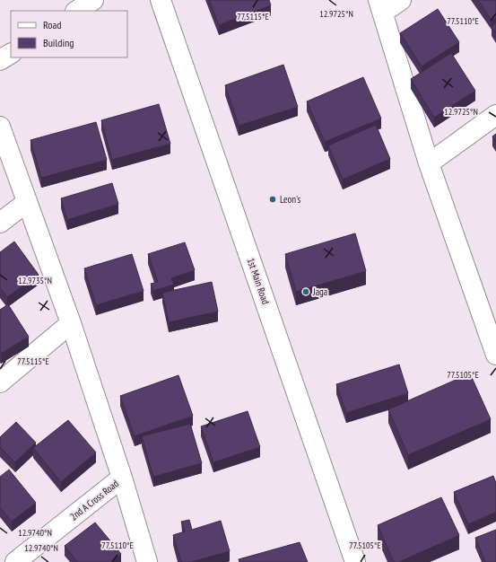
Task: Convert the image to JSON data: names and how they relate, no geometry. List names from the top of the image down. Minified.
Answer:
{"streets":{"street":["1st Main Road","2nd A Cross Road"]},"places":["Leon's","Jaga"],"legend":["Road","Building"],"coordinates":["12.9725°N","77.5115°E","77.5110°E","12.9735°N","77.5105°E","12.9740°N"]}
